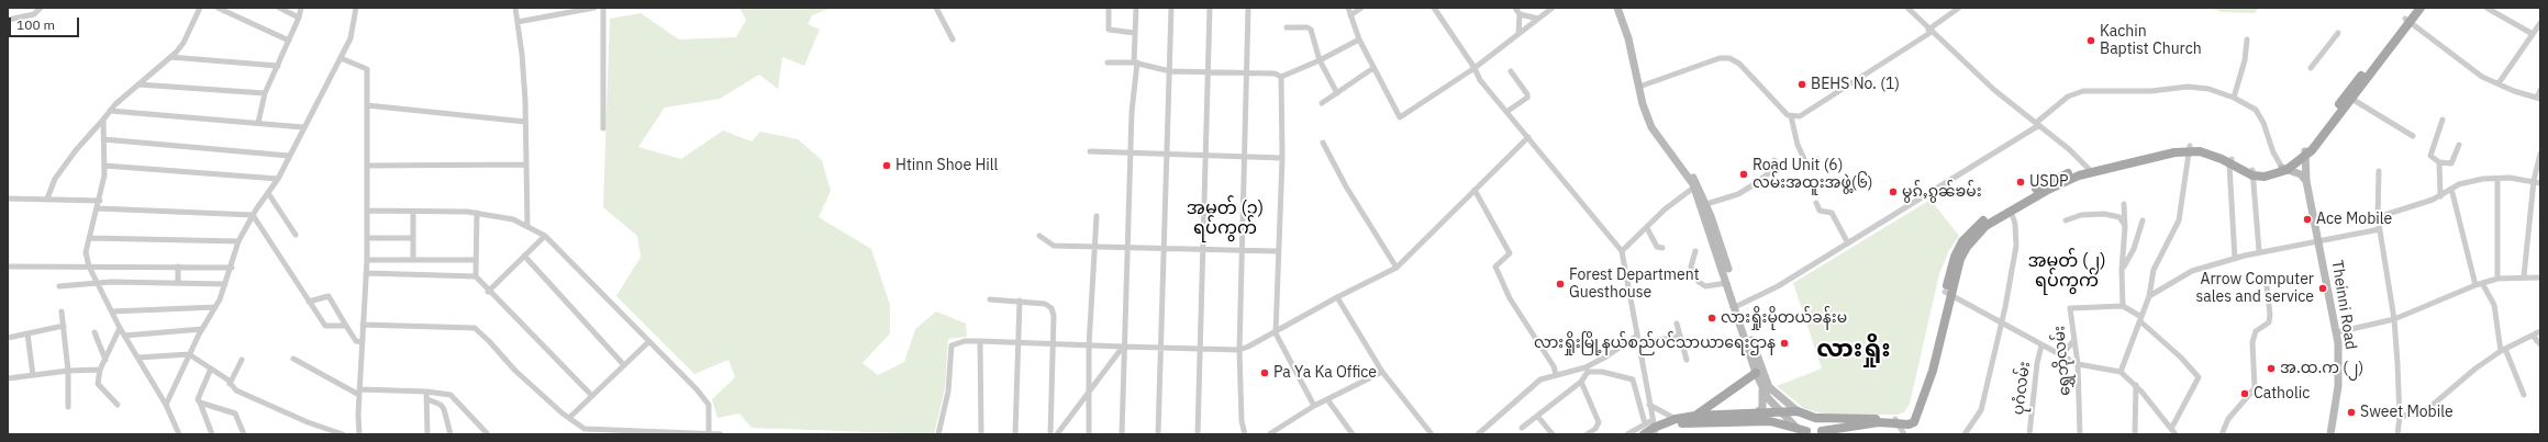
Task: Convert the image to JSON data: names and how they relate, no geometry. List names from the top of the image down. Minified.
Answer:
{"streets":{"main road":["Theinni Road"],"street":["ရွှေဘိုလမ်း","ပုဂံလမ်း"]},"districts":["အမှတ် (၁) ရပ်ကွက်","အမှတ် (၂) ရပ်ကွက်","လားရှိုး"],"places":["Kachin Baptist Church","BEHS No. (1)","Htinn Shoe Hill","Road Unit (6) လမ်းအထူးအဖွဲ့(၆)","USDP","မွၵ်ႇၵွၼ်ၶမ်း","Ace Mobile","Forest Department Guesthouse","Arrow Computer sales and service","လားရှိုးမိုတယ်ခန်းမ","လားရှိုးမြို့နယ်စည်ပင်သာယာရေးဌာန","အ.ထ.က (၂)","Pa Ya Ka Office","Catholic","Sweet Mobile"],"scale_bar":"100 m"}
